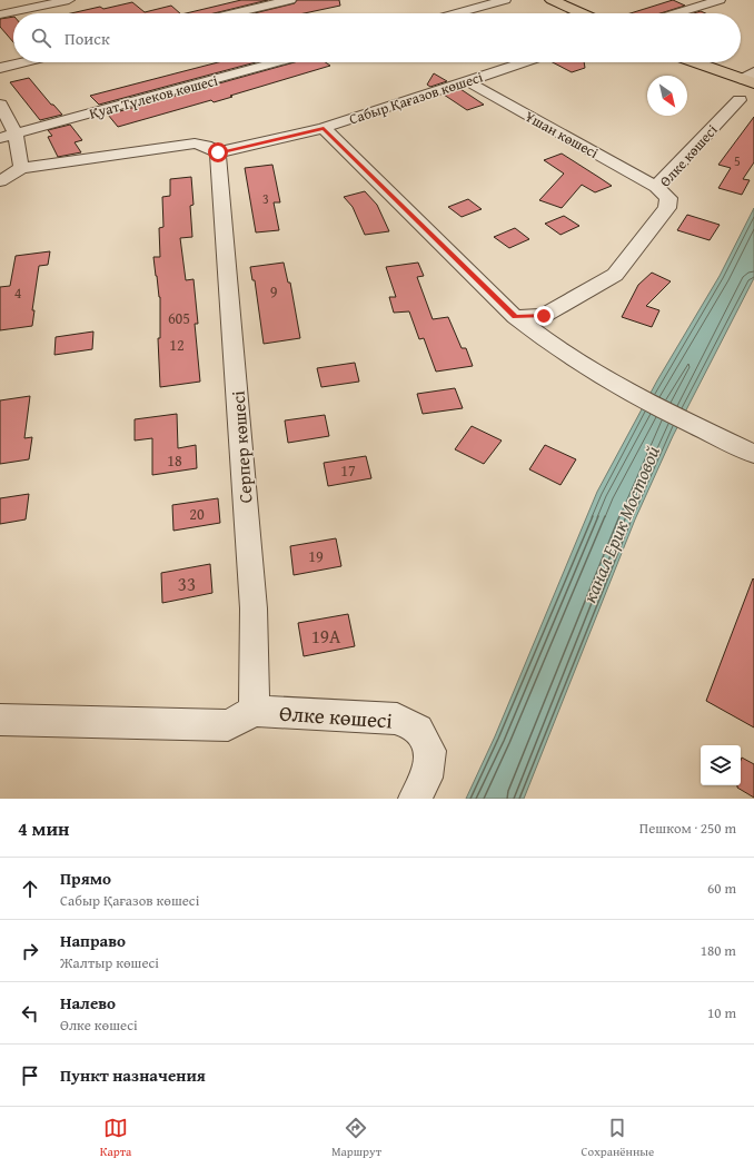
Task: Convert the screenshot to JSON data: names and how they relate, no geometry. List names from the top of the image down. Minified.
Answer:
{"streets":{"street":["Қуат Түлеков көшесі","Сабыр Қағазов көшесі","Ұшан көшесі","Өлке көшесі","Серпер көшесі"]},"crossings":[["Сабыр Қағазов көшесі","Ұшан көшесі"],["Сабыр Қағазов көшесі","Серпер көшесі"],["Ұшан көшесі","Өлке көшесі"],["Өлке көшесі","Серпер көшесі"]],"water":["канал Ерик Мостовой"],"house_numbers":["5","3","9","4","605","12","18","17","20","19","33","19А"],"north":"bottom right","page":{"search":"Поиск","heading":["4 мин","Пешком · 250 m"],"list":[["Прямо","Сабыр Қағазов көшесі","60 m"],["Направо","Жалтыр көшесі","180 m"],["Налево","Өлке көшесі","10 m"],"Пункт назначения"],"nav":["Карта","Маршрут","Сохранённые"]}}
